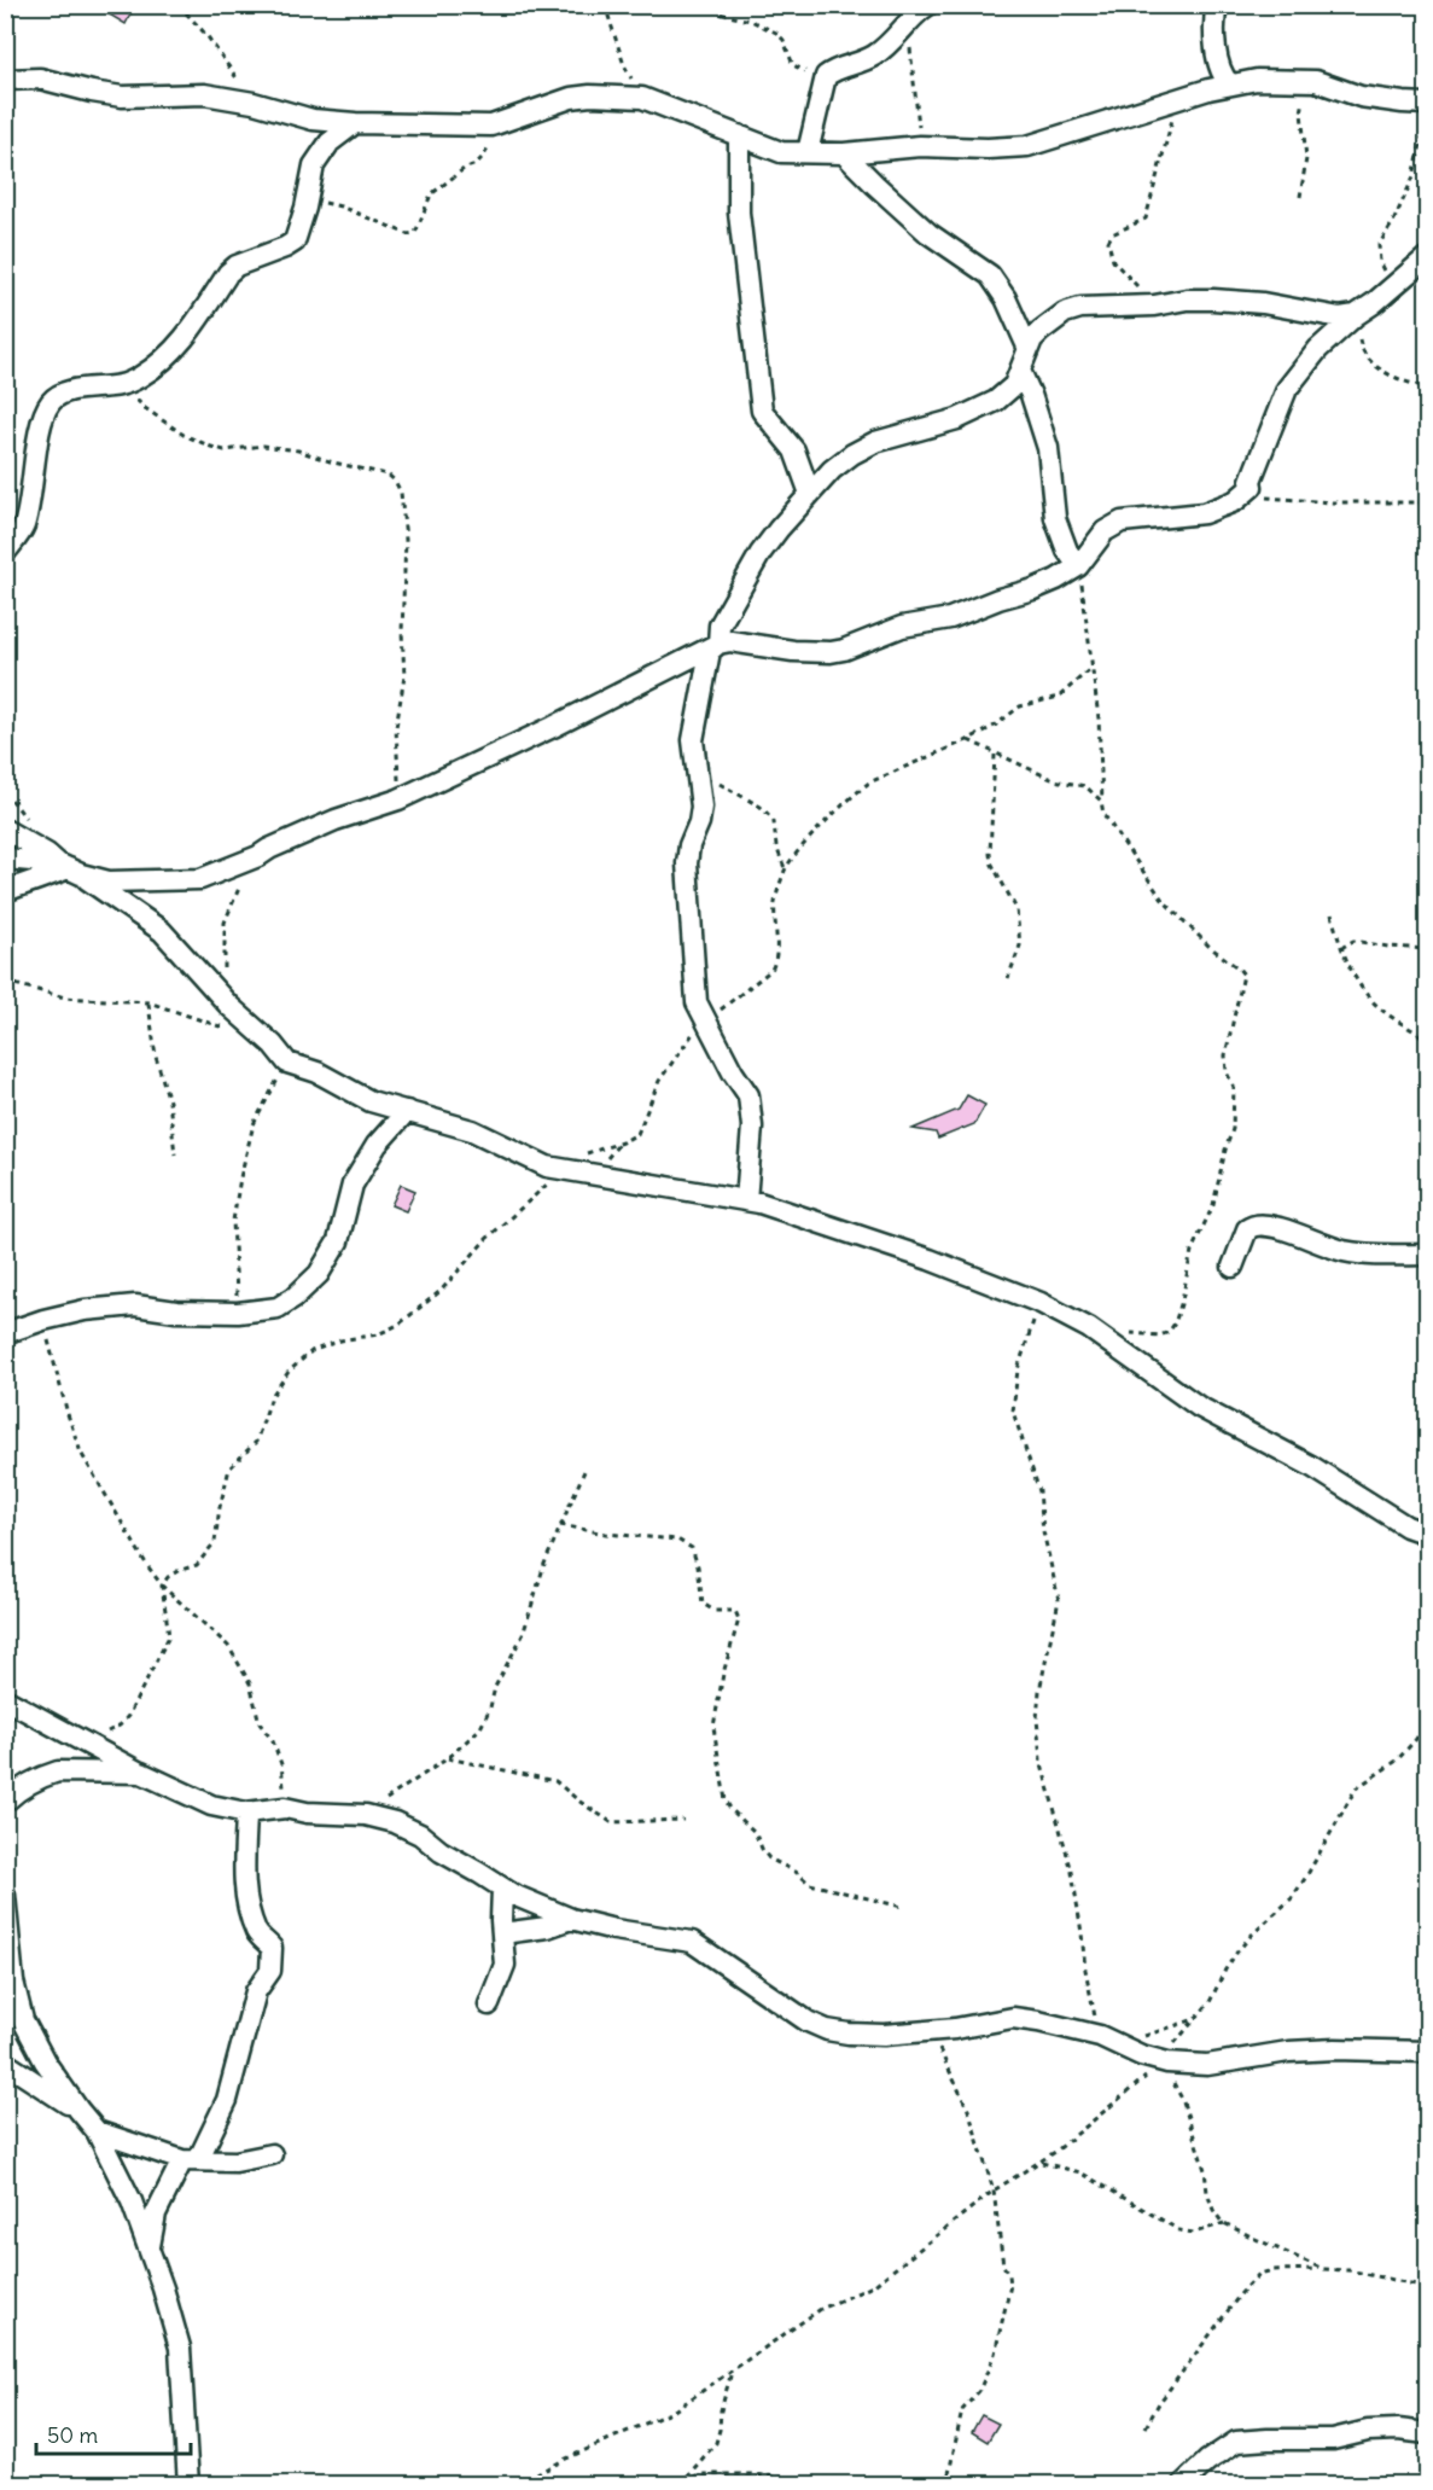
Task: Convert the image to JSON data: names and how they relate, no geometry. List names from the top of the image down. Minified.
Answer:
{"scale_bar":"50 m"}
